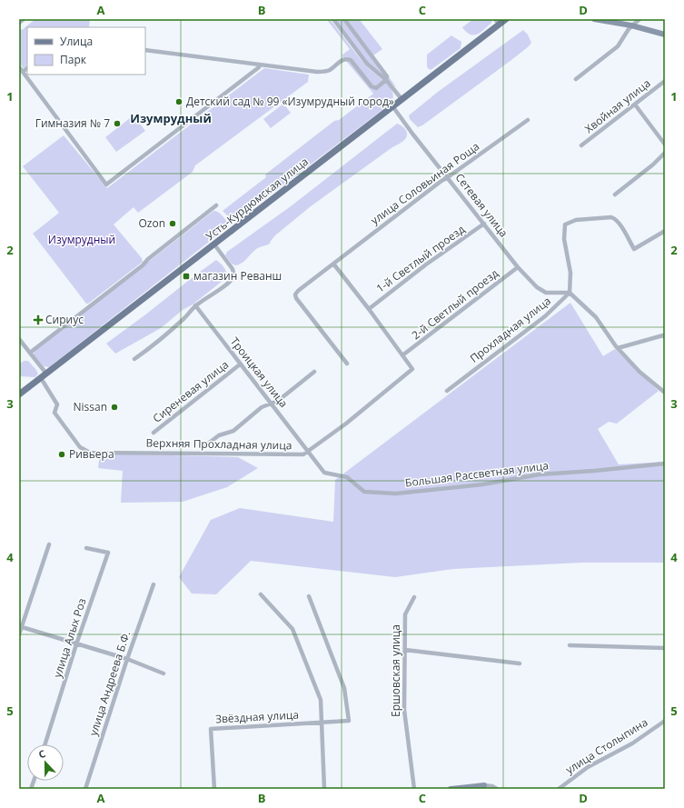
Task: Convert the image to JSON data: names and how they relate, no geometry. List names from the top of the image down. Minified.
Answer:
{"streets":{"main road":["Усть-Курдюмская улица"],"street":["Хвойная улица","улица Соловьиная Роща","Сетевая улица","1-й Светлый проезд","2-й Светлый проезд","Прохладная улица","Троицкая улица","Сиреневая улица","Верхняя Прохладная улица","Большая Рассветная улица","улица Алых Роз","Ершовская улица","улица Андреева Б.Ф.","Звёздная улица","улица Столыпина"]},"crossings":[["улица Соловьиная Роща","Сетевая улица"],["Усть-Курдюмская улица","Сетевая улица"],["Усть-Курдюмская улица","Верхняя Прохладная улица"],["Сетевая улица","1-й Светлый проезд"],["Сетевая улица","2-й Светлый проезд"],["Сетевая улица","Прохладная улица"],["2-й Светлый проезд","Верхняя Прохладная улица"],["Троицкая улица","Сиреневая улица"],["Троицкая улица","Верхняя Прохладная улица"],["Троицкая улица","Большая Рассветная улица"],["Верхняя Прохладная улица","Большая Рассветная улица"]],"districts":["Изумрудный"],"parks":["Изумрудный"],"places":{"other":["Детский сад № 99 «Изумрудный город»","Гимназия № 7","Ozon","Nissan","Ривьера"],"transit":["магазин Реванш"],"health":["Сириус"]},"legend":["Улица","Парк"],"north":"top","grid":{"columns":["A","B","C","D"],"rows":["1","2","3","4","5"]}}
